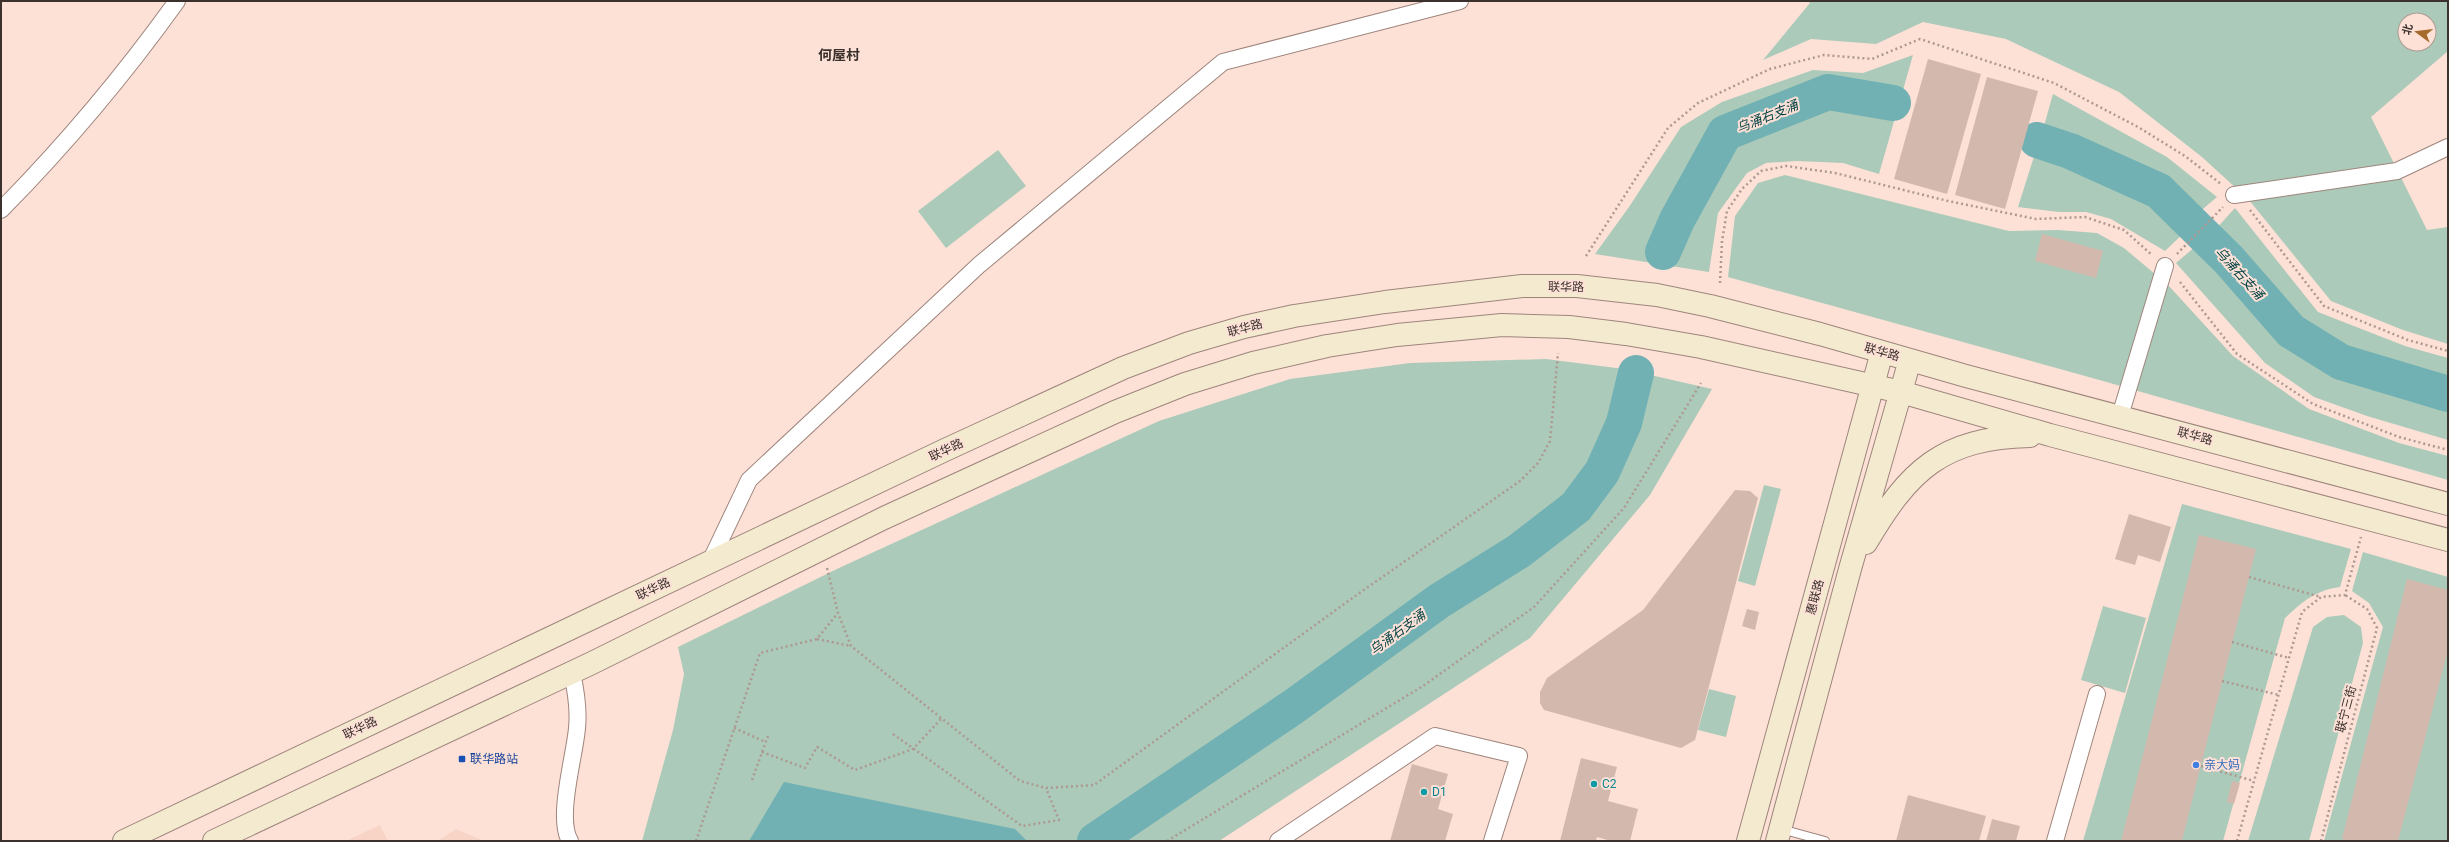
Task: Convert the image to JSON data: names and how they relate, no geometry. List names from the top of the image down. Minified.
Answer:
{"streets":{"street":["联华路","惠联路"],"path":["联宁三街"]},"crossings":[["联华路","惠联路"]],"districts":["何屋村"],"water":["乌涌右支涌"],"places":{"transit":["联华路站"],"other":["亲大妈","C2","D1"]},"north":"left"}
